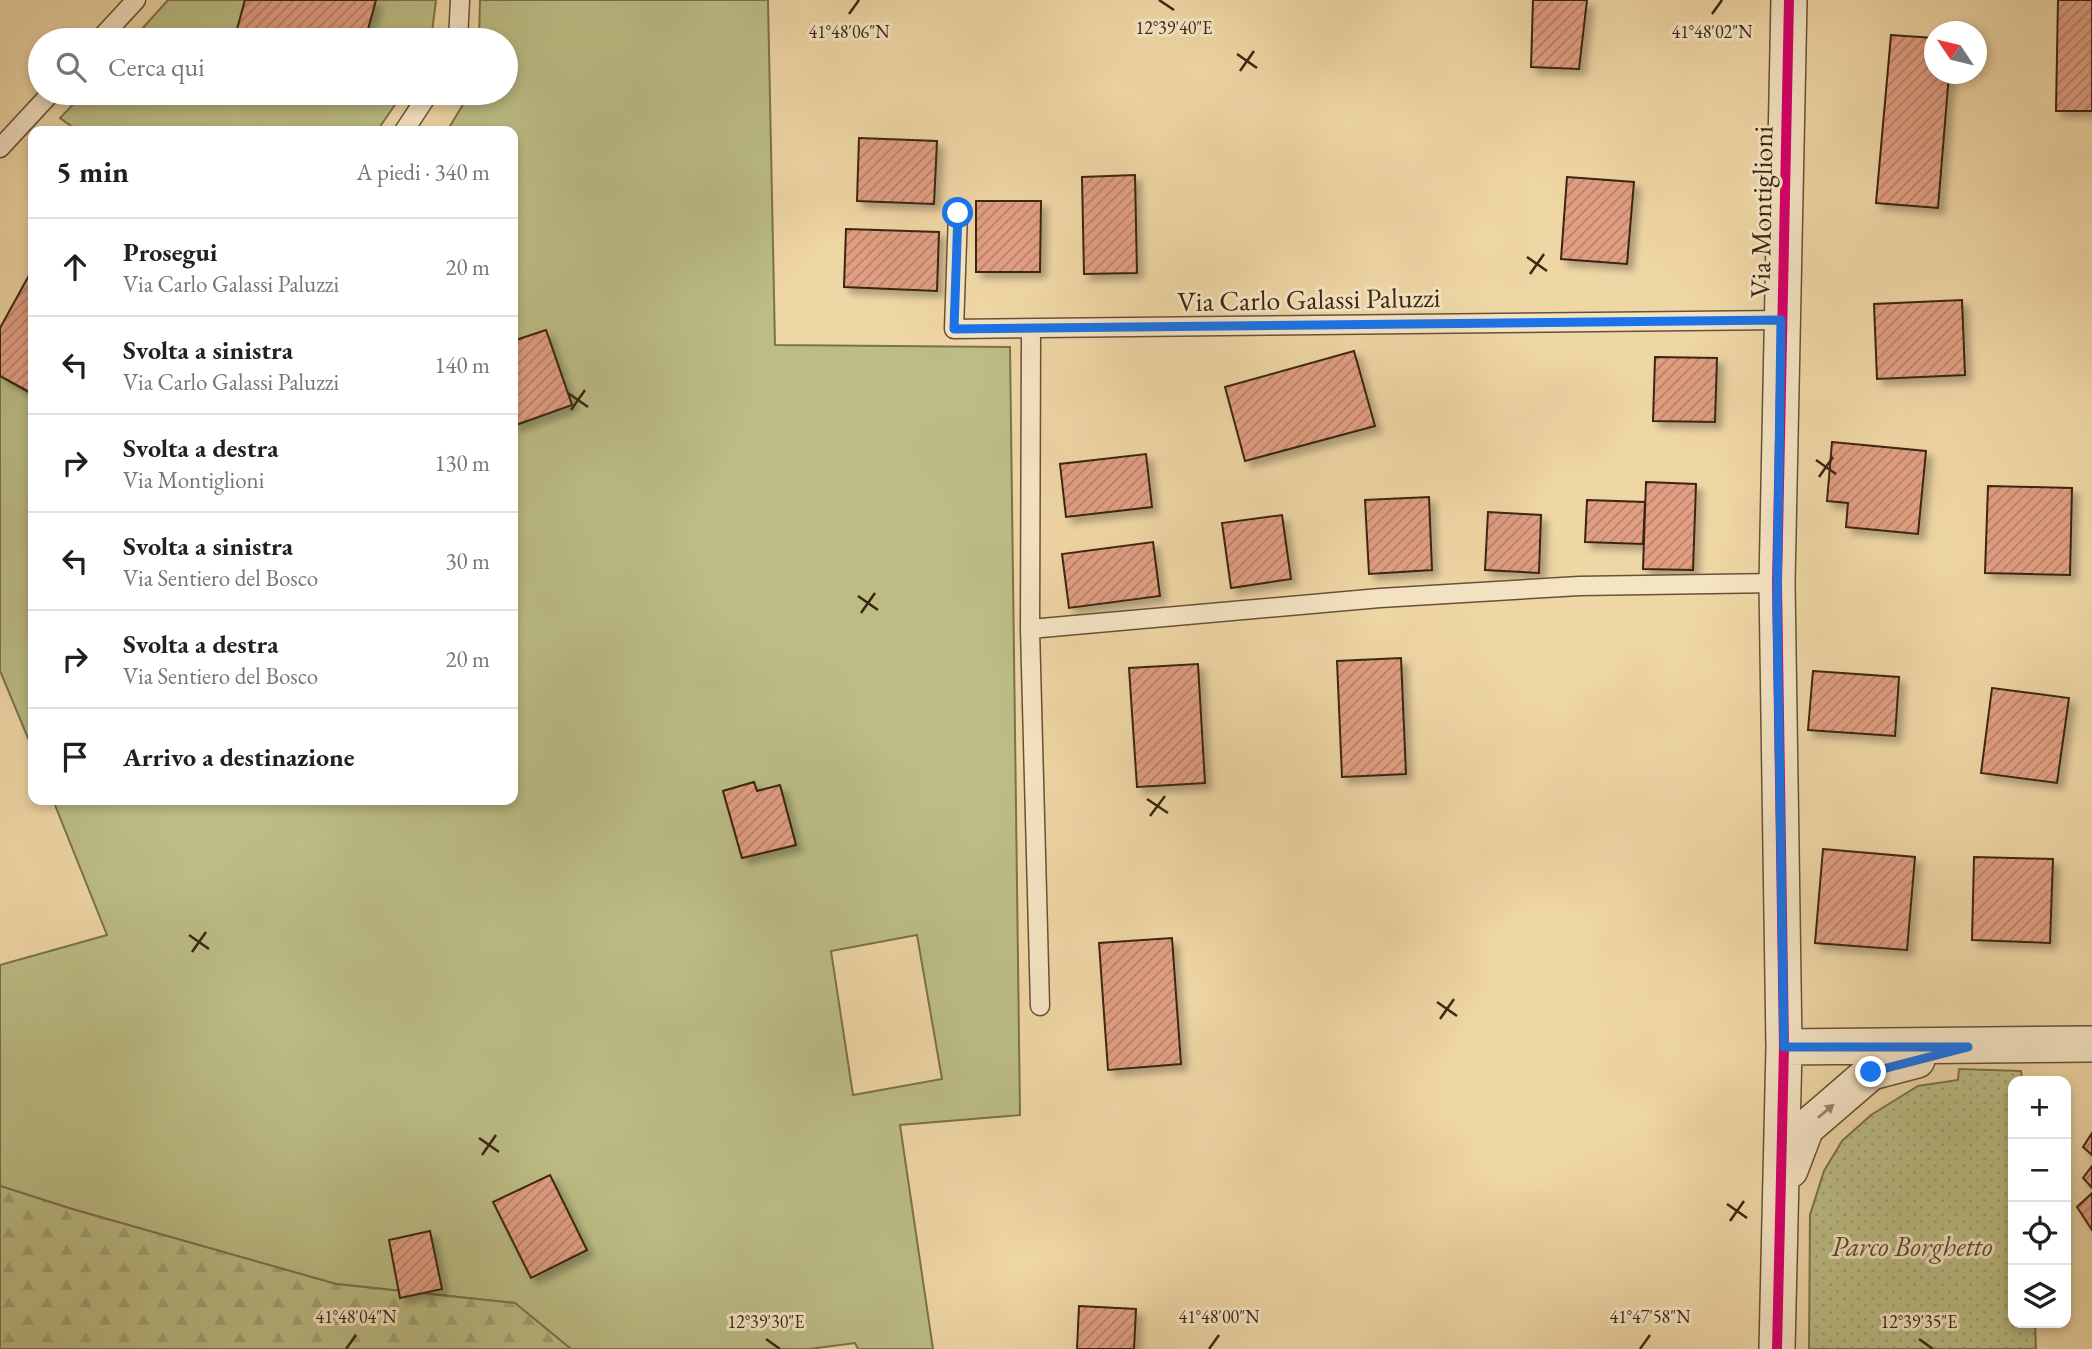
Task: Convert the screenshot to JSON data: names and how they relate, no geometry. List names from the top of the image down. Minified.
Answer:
{"streets":{"street":["Via Montiglioni"],"lane":["Via Carlo Galassi Paluzzi"]},"crossings":[["Via Montiglioni","Via Carlo Galassi Paluzzi"]],"parks":["Parco Borghetto"],"north":"top left","page":{"search":"Cerca qui","heading":["5 min","A piedi · 340 m"],"list":[["Prosegui","Via Carlo Galassi Paluzzi","20 m"],["Svolta a sinistra","Via Carlo Galassi Paluzzi","140 m"],["Svolta a destra","Via Montiglioni","130 m"],["Svolta a sinistra","Via Sentiero del Bosco","30 m"],["Svolta a destra","Via Sentiero del Bosco","20 m"],"Arrivo a destinazione"],"map_buttons":["+","−"]},"coordinates":["12°39'40\"E","41°48'06\"N","41°48'02\"N","41°48'04\"N","41°48'00\"N","41°47'58\"N","12°39'30\"E","12°39'35\"E"]}
